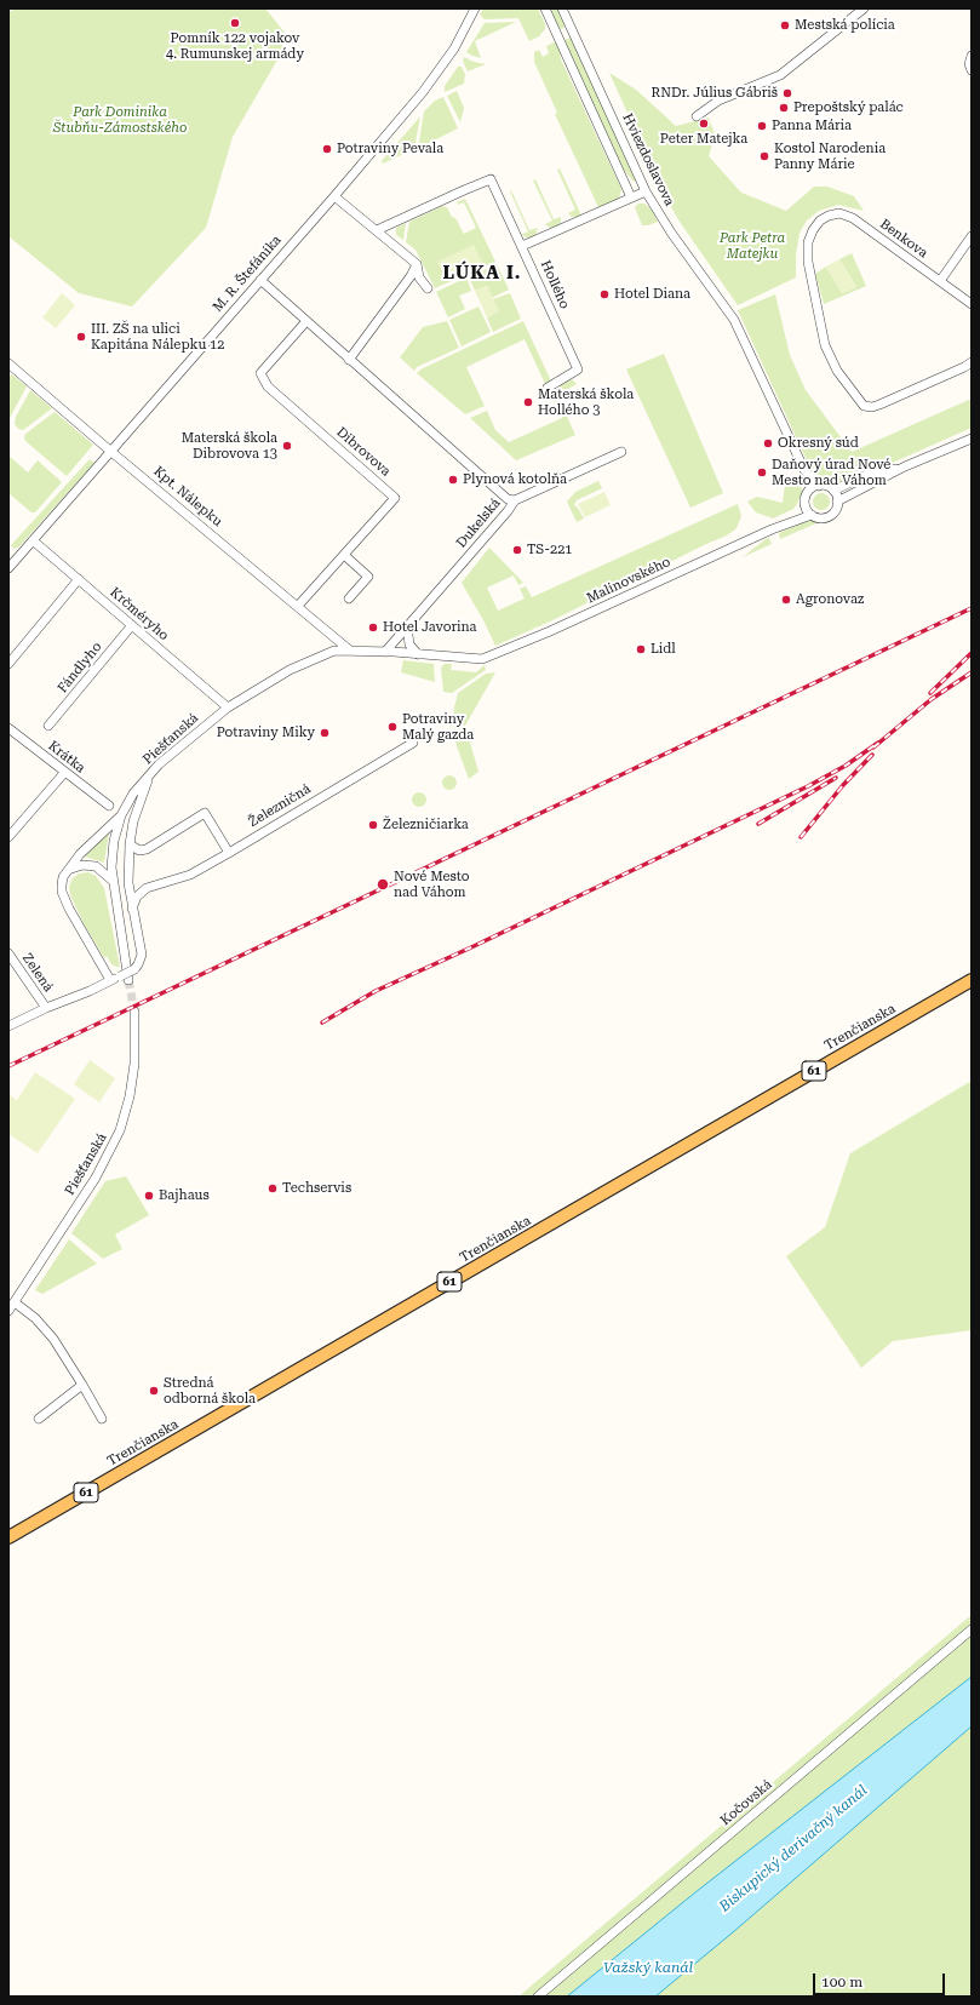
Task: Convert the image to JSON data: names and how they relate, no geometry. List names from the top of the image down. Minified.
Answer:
{"streets":{"main road":["Trenčianska","61"],"street":["Hviezdoslavova","Benkova","M. R. Štefánika","Hollého","Dibrovova","Kpt. Nálepku","Dukelská","Malinovského","Krčméryho","Fándlyho","Piešťanská","Krátka","Železničná","Zelená","Kočovská"]},"crossings":[["Hviezdoslavova","Malinovského"],["M. R. Štefánika","Kpt. Nálepku"],["M. R. Štefánika","Krčméryho"],["Dibrovova","Kpt. Nálepku"],["Kpt. Nálepku","Piešťanská"],["Dukelská","Piešťanská"],["Malinovského","Piešťanská"],["Krčméryho","Fándlyho"],["Krčméryho","Piešťanská"]],"districts":["LÚKA I."],"water":["Biskupický derivačný kanál","Važský kanál"],"parks":["Park Dominika Štubňu-Zámostského","Park Petra Matejku"],"places":["Pomník 122 vojakov 4. Rumunskej armády","Mestská polícia","RNDr. Július Gábriš","Prepoštský palác","Peter Matejka","Panna Mária","Potraviny Pevala","Kostol Narodenia Panny Márie","Hotel Diana","III. ZŠ na ulici Kapitána Nálepku 12","Materská škola Hollého 3","Okresný súd","Materská škola Dibrovova 13","Daňový úrad Nové Mesto nad Váhom","Plynová kotolňa","TS-221","Agronovaz","Hotel Javorina","Lidl","Potraviny Malý gazda","Potraviny Miky","Železničiarka","Nové Mesto nad Váhom","Techservis","Bajhaus","Stredná odborná škola"],"scale_bar":"100 m"}
